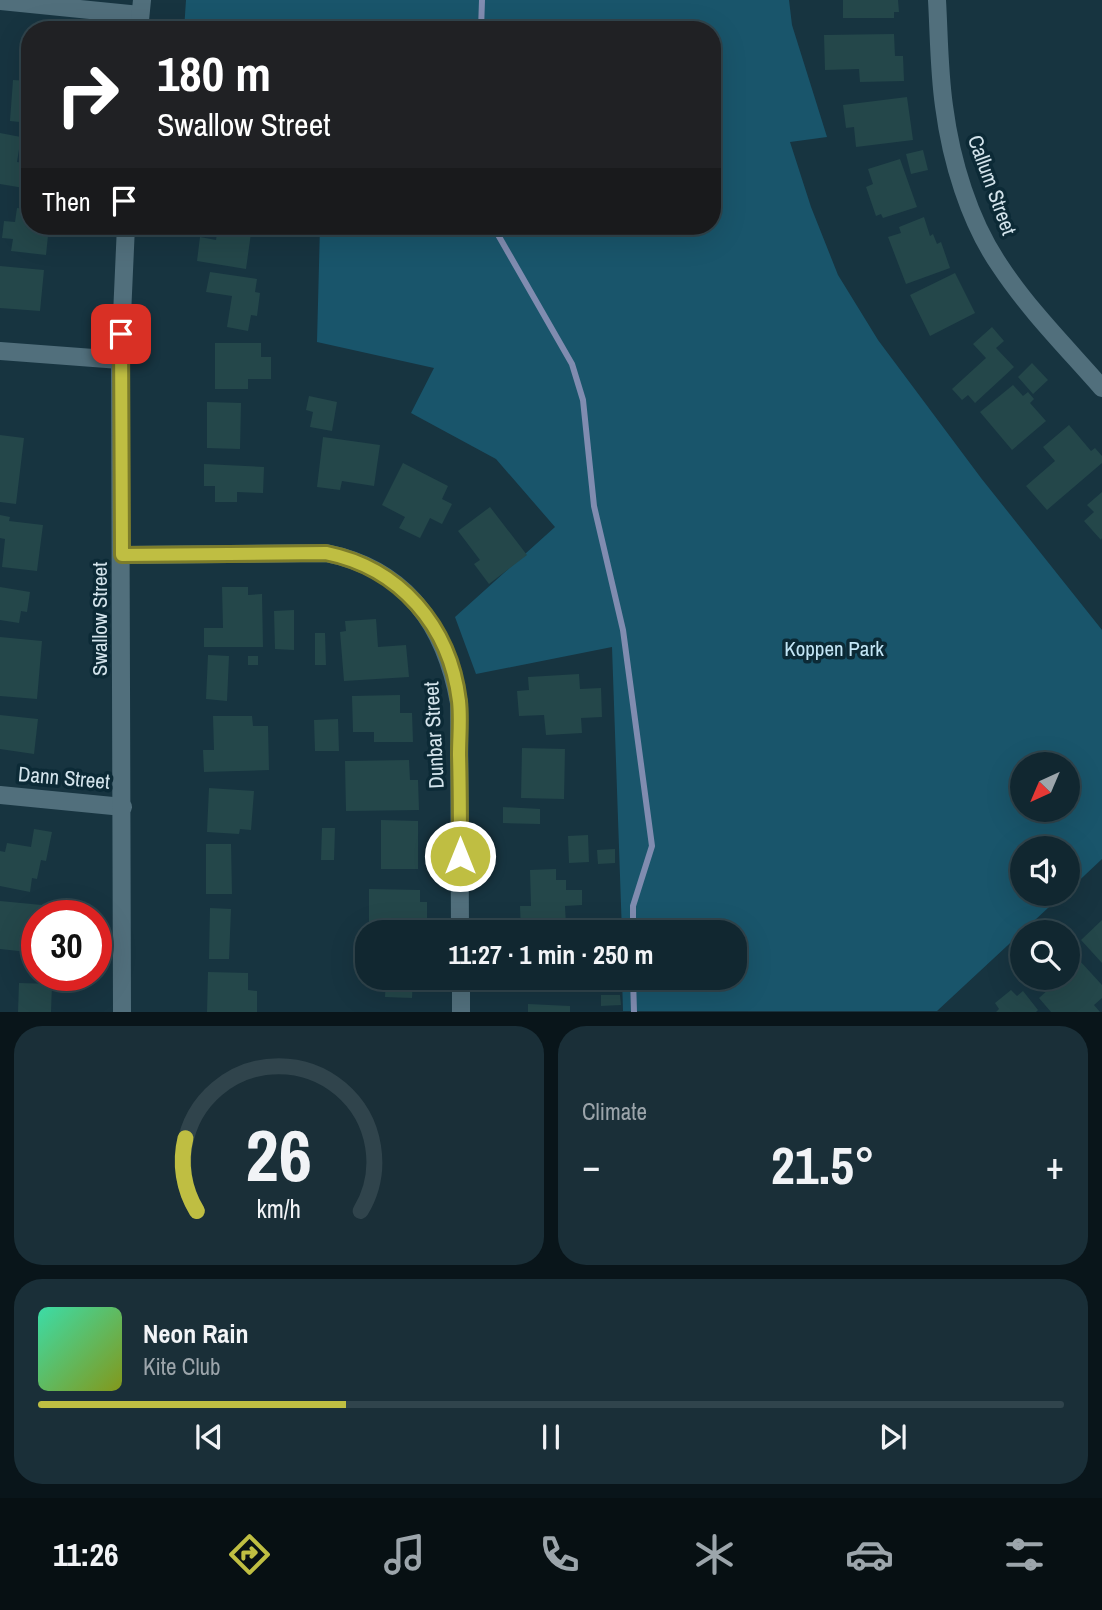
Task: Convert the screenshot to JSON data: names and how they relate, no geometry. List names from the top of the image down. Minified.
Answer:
{"streets":{"street":["Callum Street","Swallow Street","Dunbar Street","Dann Street"]},"crossings":[["Swallow Street","Dunbar Street"],["Swallow Street","Dann Street"]],"parks":["Koppen Park"],"north":"bottom left","page":{"turn":["180 m","Swallow Street"],"then":"Then","limit":"30","trip":"11:27 · 1 min · 250 m","tile":"Climate","heat":["−","21.5°","+"],"song":["Neon Rain","Kite Club"],"tabs":"11:26","gauge":["26","km/h"]}}
